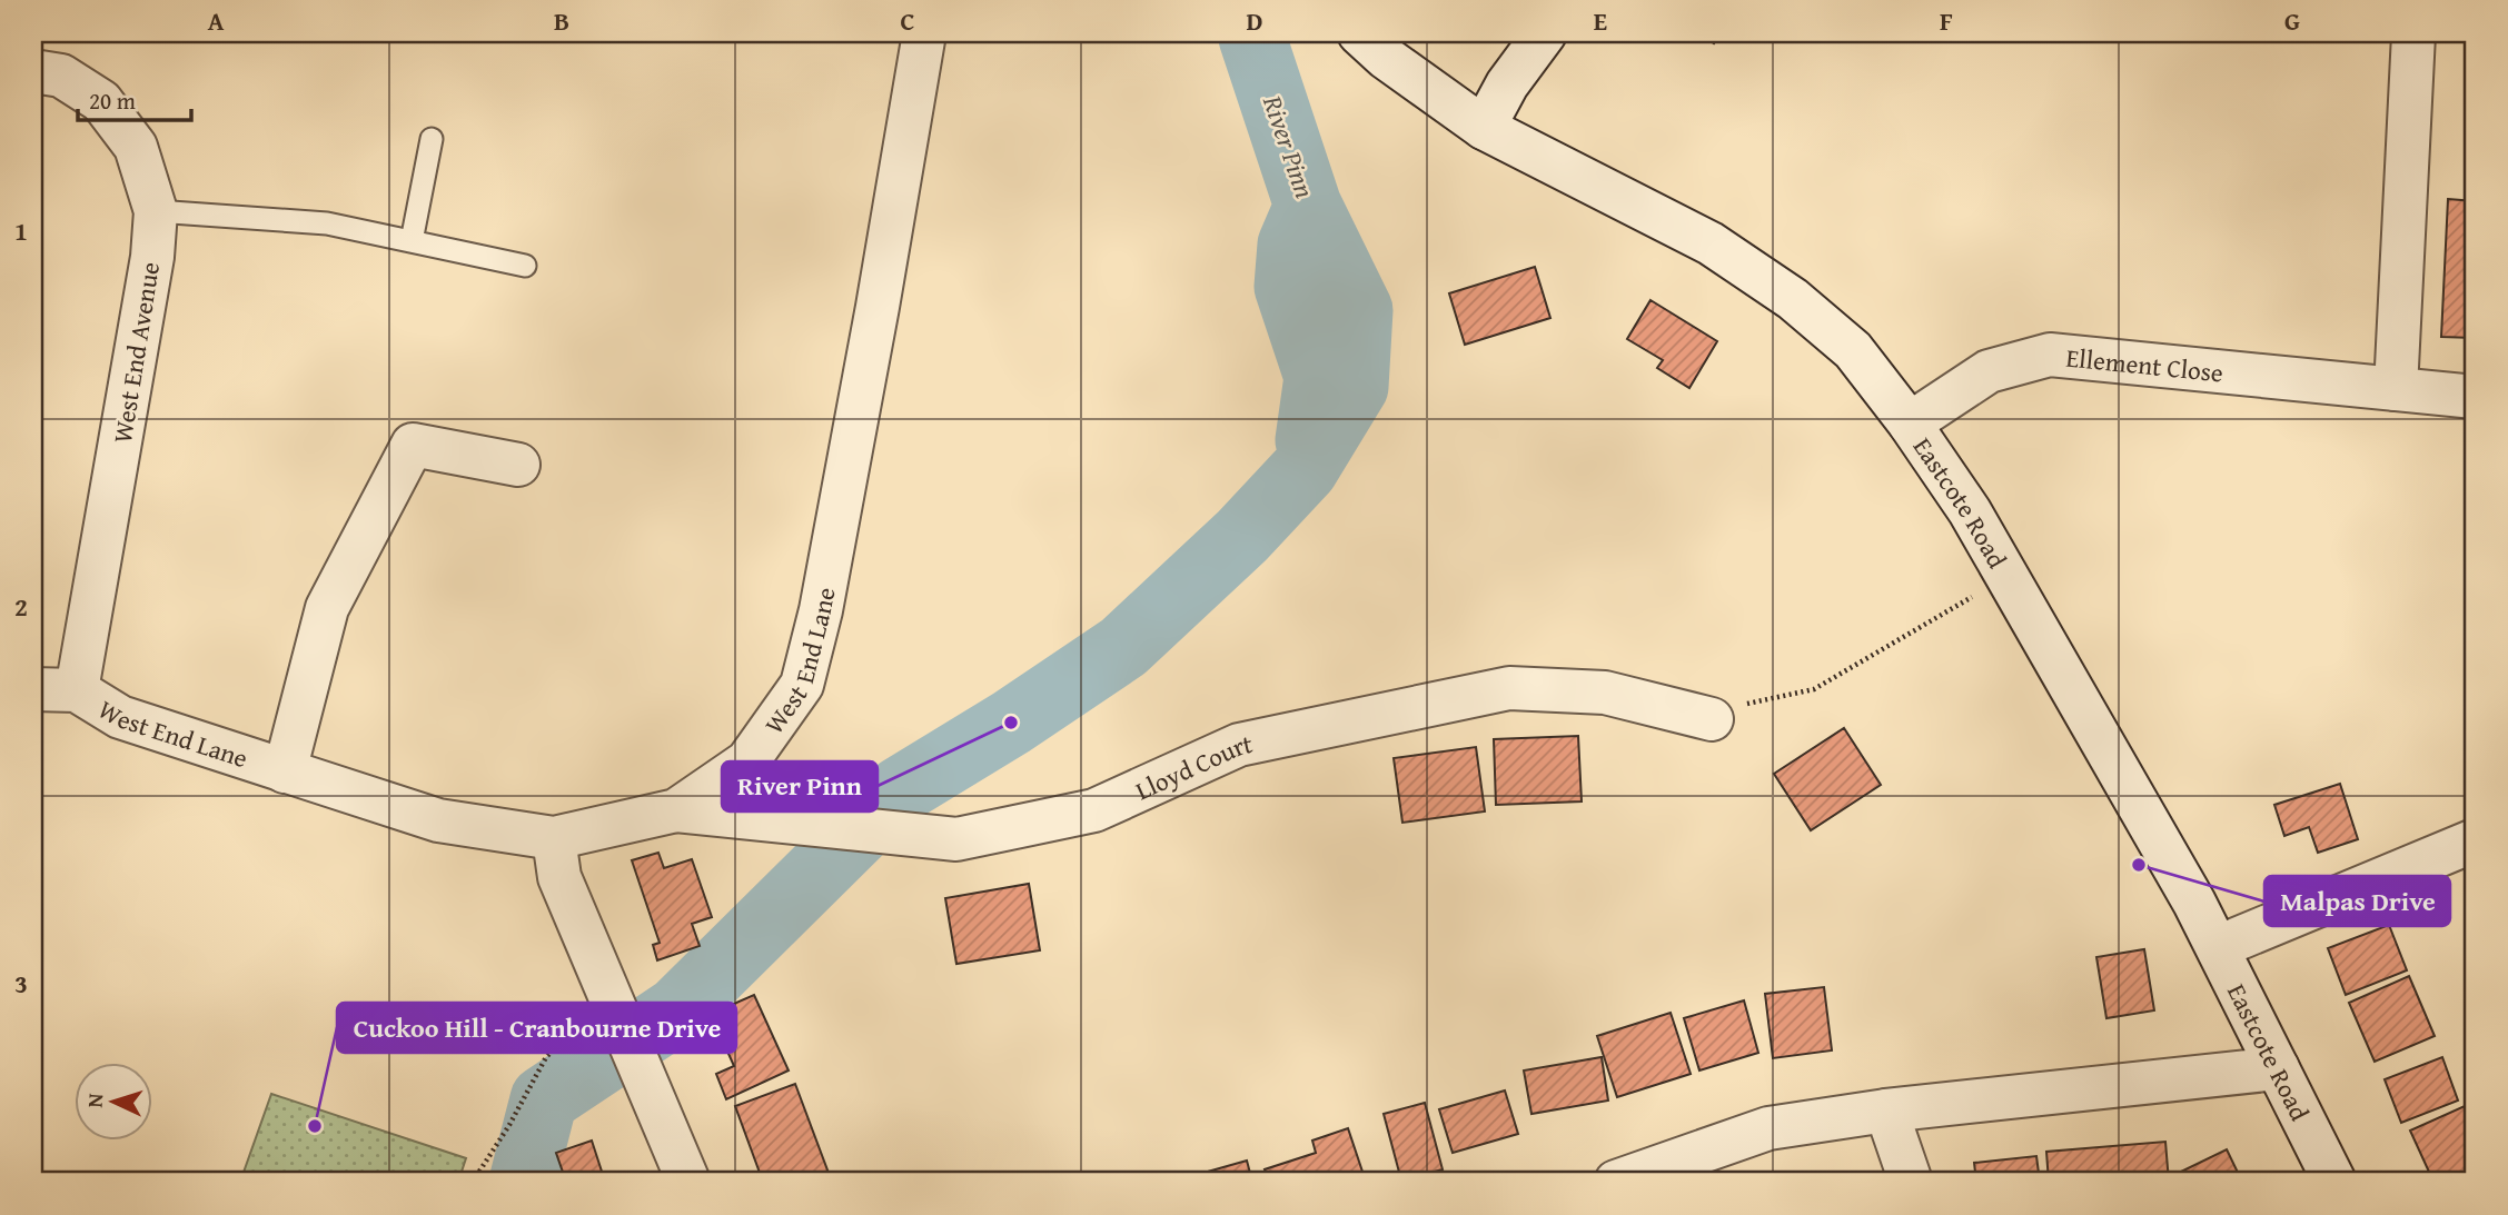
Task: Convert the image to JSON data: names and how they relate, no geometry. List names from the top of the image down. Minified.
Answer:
{"streets":{"street":["West End Avenue","Ellement Close","Eastcote Road","West End Lane","Lloyd Court"]},"crossings":[["West End Avenue","West End Lane"],["Ellement Close","Eastcote Road"],["West End Lane","Lloyd Court"]],"water":["River Pinn"],"places":["River Pinn","Malpas Drive","Cuckoo Hill - Cranbourne Drive"],"scale_bar":"20 m","north":"left","grid":{"columns":["A","B","C","D","E","F","G"],"rows":["1","2","3"]}}
